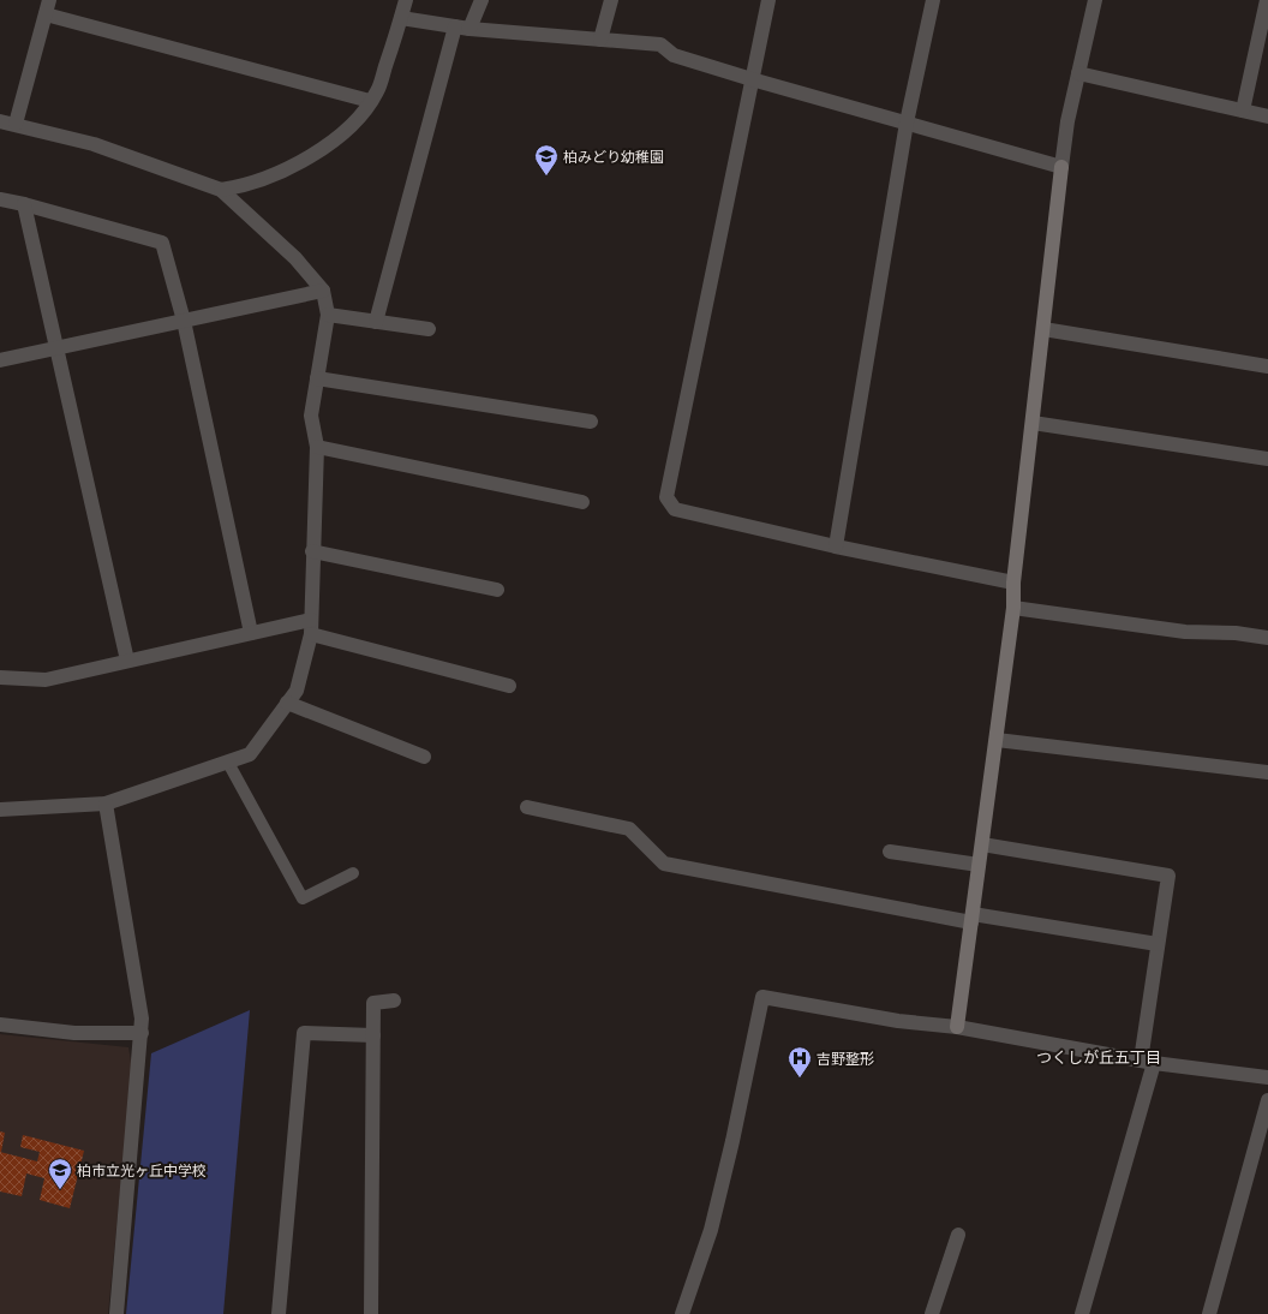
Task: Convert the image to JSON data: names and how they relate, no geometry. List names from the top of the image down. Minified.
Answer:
{"districts":["つくしが丘五丁目"],"places":{"school or university":["柏みどり幼稚園","柏市立光ヶ丘中学校"],"hospital":["吉野整形"]}}
